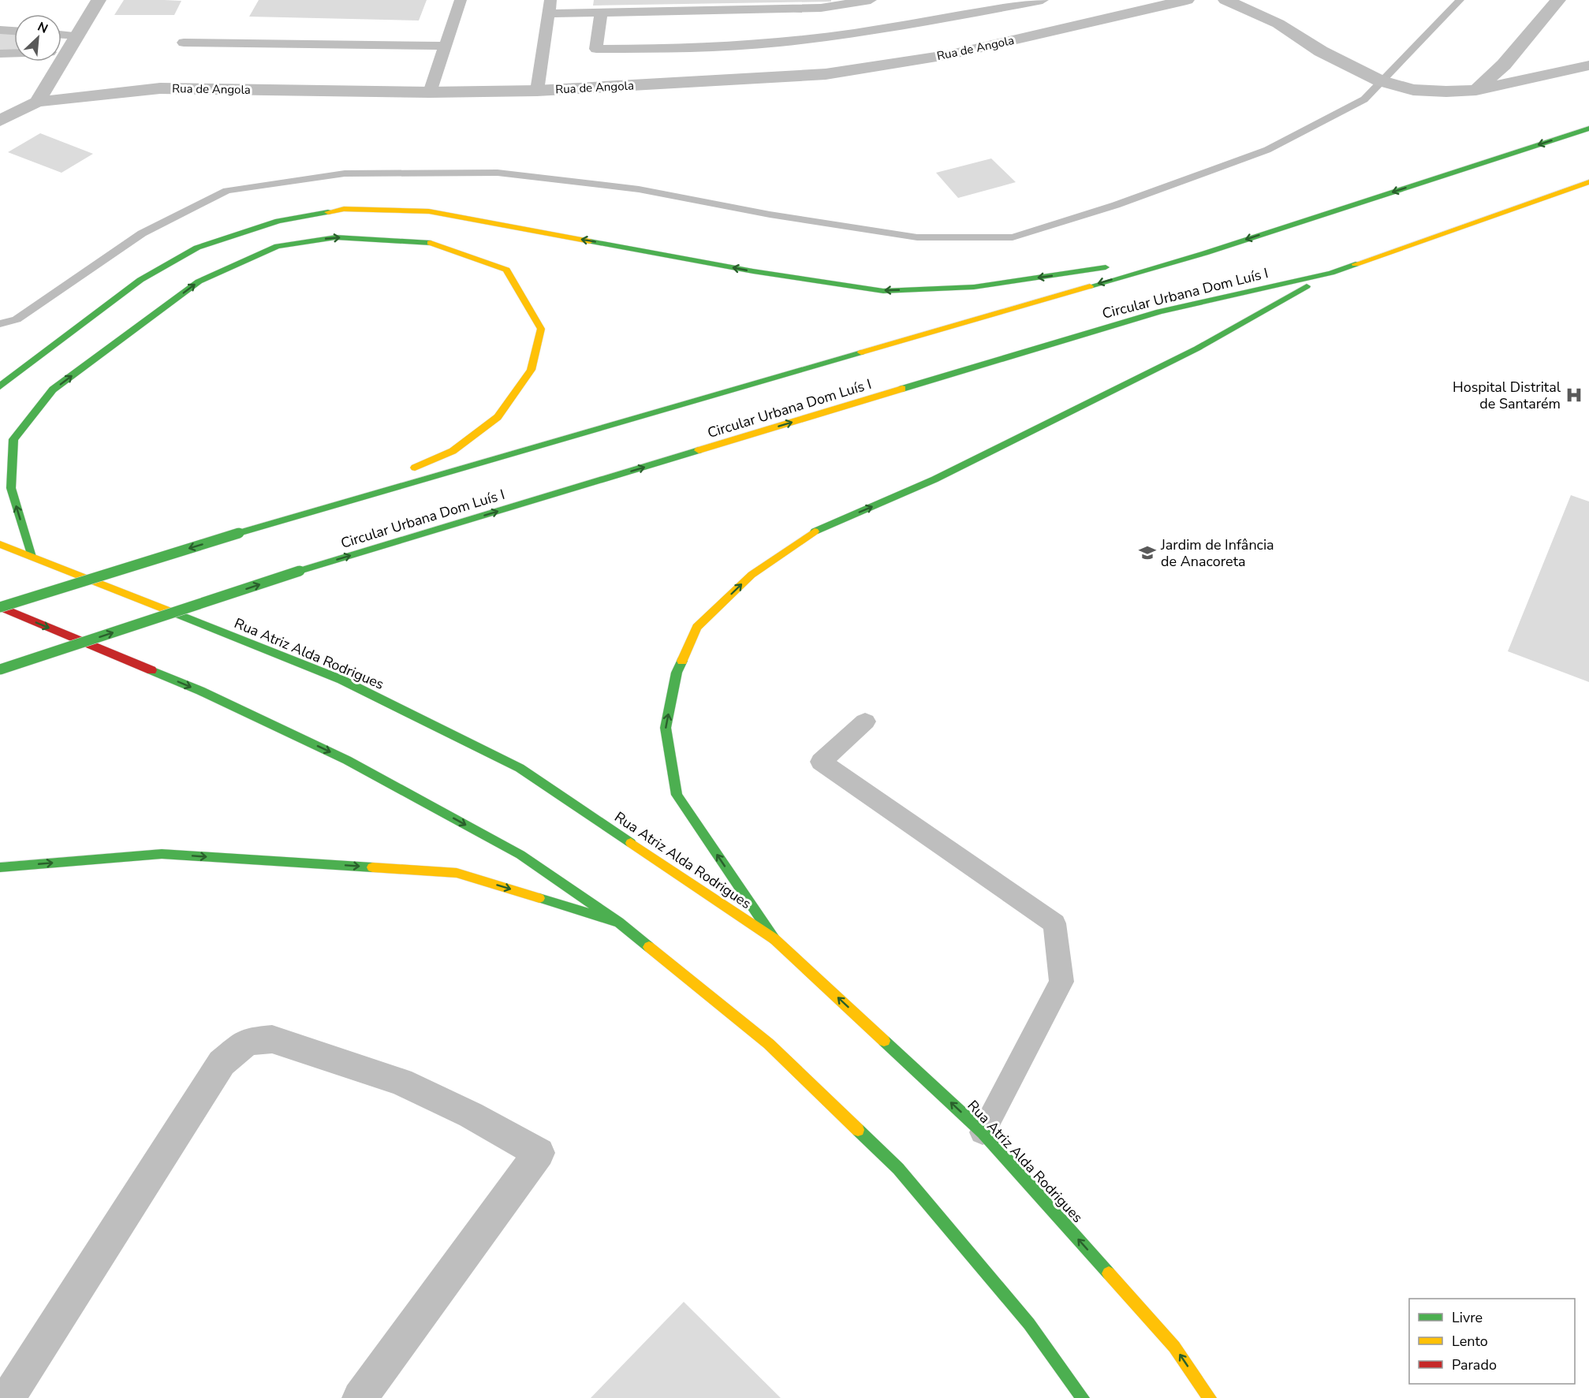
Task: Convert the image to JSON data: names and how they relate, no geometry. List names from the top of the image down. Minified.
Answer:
{"streets":{"main road":["Circular Urbana Dom Luís I","Rua Atriz Alda Rodrigues"],"street":["Rua de Angola"]},"places":{"hospital":["Hospital Distrital de Santarém"],"school or university":["Jardim de Infância de Anacoreta"]},"legend":["Livre","Lento","Parado"],"north":"top right"}
